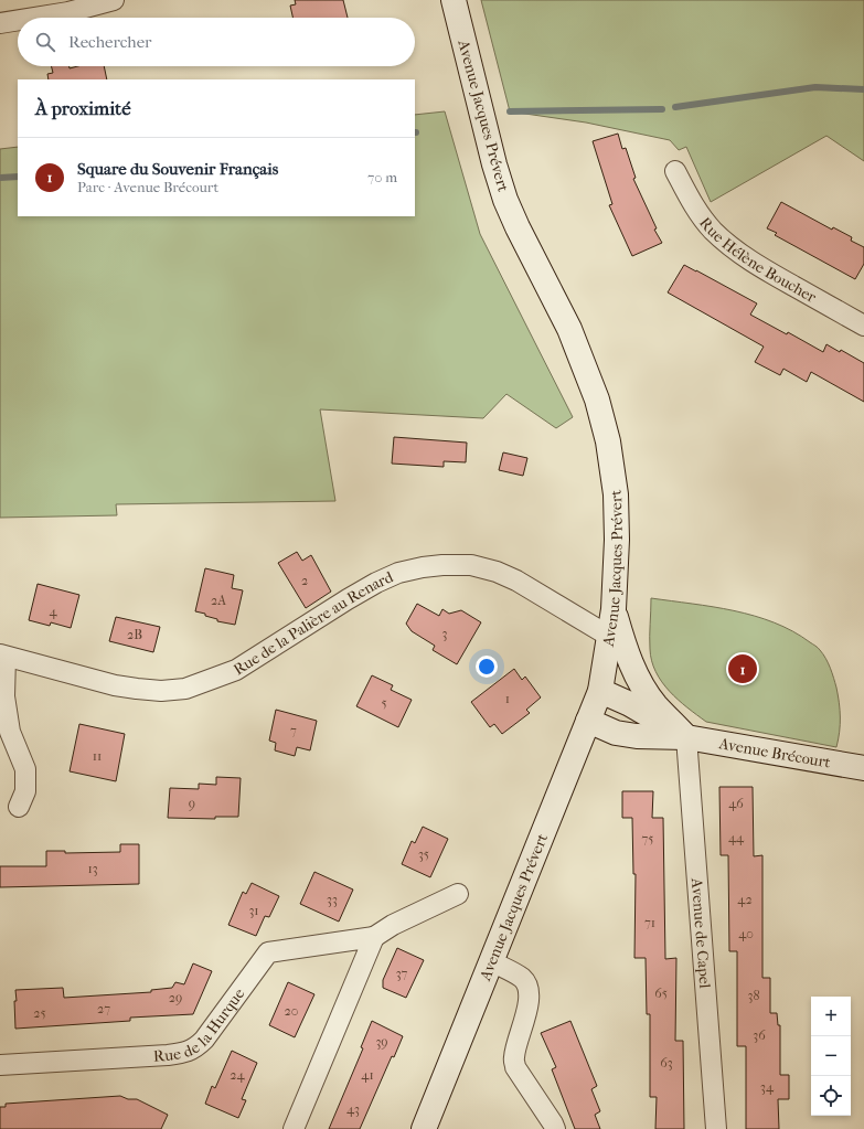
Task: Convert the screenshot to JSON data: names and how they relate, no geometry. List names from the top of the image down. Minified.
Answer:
{"streets":{"main road":["Avenue Jacques Prévert","Avenue Brécourt"],"street":["Rue Hélène Boucher","Rue de la Palière au Renard","Avenue de Capel","Rue de la Hurque"]},"crossings":[["Avenue Jacques Prévert","Rue de la Palière au Renard"],["Avenue Jacques Prévert","Avenue Brécourt"],["Avenue Brécourt","Avenue de Capel"]],"house_numbers":["2","2A","4","3","2B","1","5","7","11","9","46","44","75","35","13","33","42","31","71","40","37","65","38","29","27","20","25","36","39","63","24","41","34","43"],"page":{"search":"Rechercher","heading":"À proximité","list":[{"mark":"1","name":"Square du Souvenir Français","note":"Parc · Avenue Brécourt","value":"70 m"}],"pins":"1","map_buttons":["+","−"]}}
